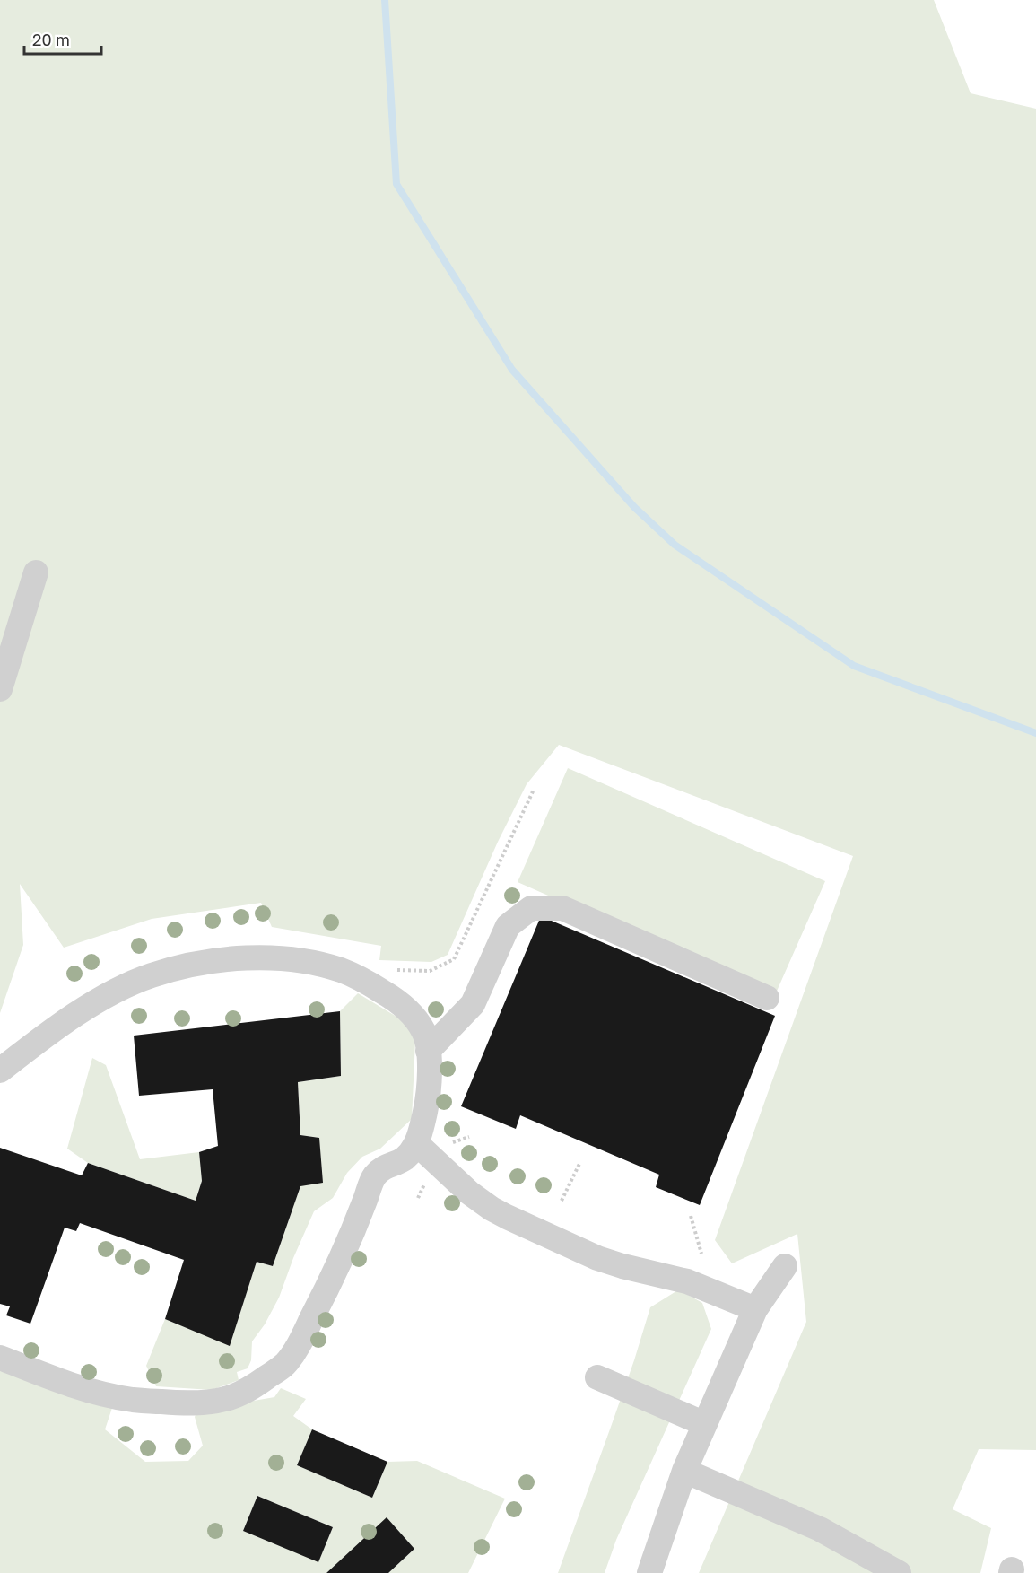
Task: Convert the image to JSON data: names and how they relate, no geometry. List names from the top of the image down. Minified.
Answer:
{"scale_bar":"20 m"}
